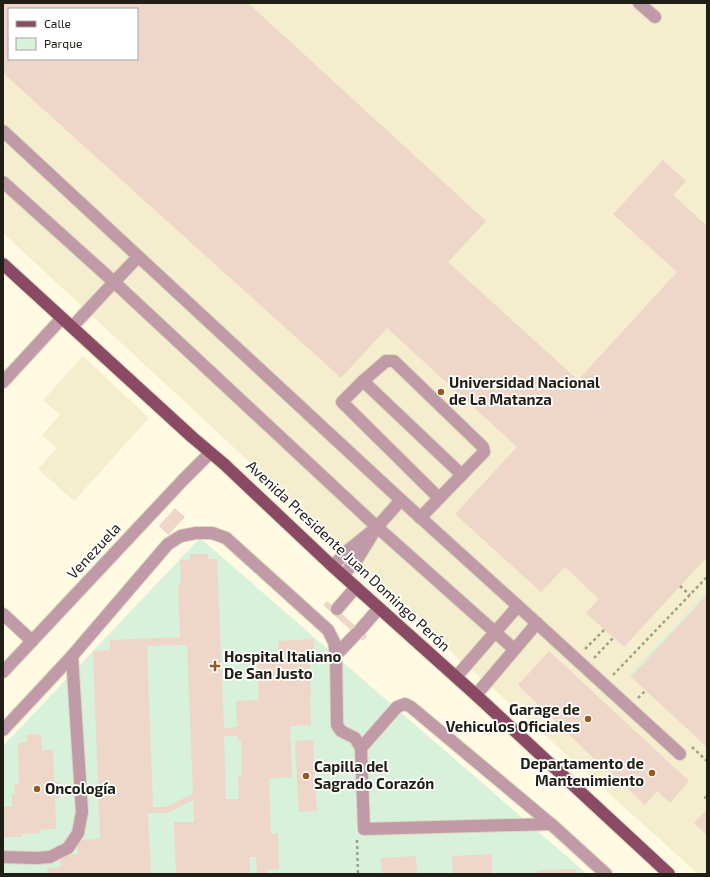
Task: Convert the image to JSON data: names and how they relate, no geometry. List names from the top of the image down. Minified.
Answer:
{"streets":{"main road":["Avenida Presidente Juan Domingo Perón"],"street":["Venezuela"]},"crossings":[["Venezuela","Avenida Presidente Juan Domingo Perón"]],"places":{"other":["Universidad Nacional de La Matanza","Garage de Vehiculos Oficiales","Departamento de Mantenimiento","Capilla del Sagrado Corazón","Oncología"],"health":["Hospital Italiano De San Justo"]},"legend":["Calle","Parque"]}
